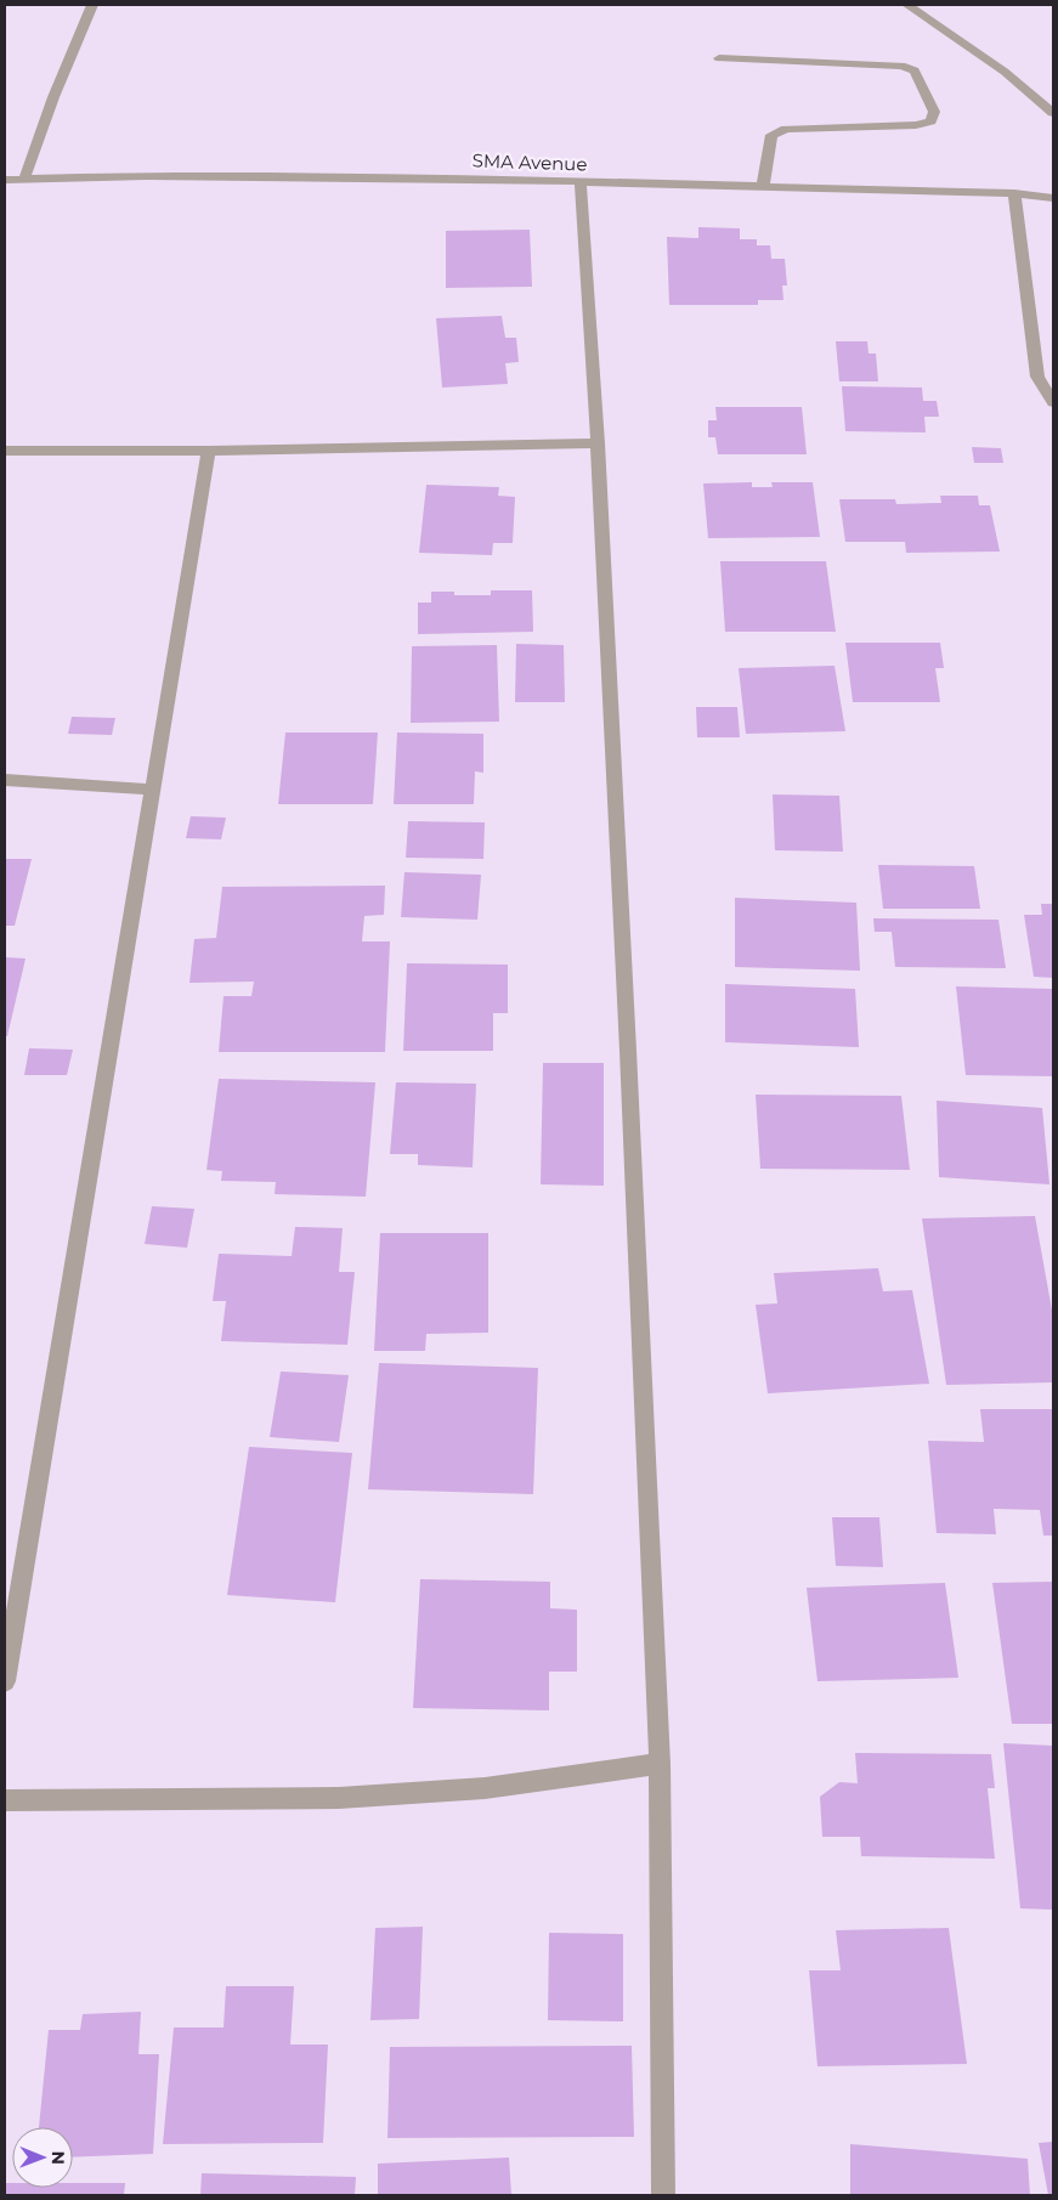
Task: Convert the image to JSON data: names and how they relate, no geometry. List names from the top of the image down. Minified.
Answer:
{"streets":{"street":["SMA Avenue"]},"north":"right"}
